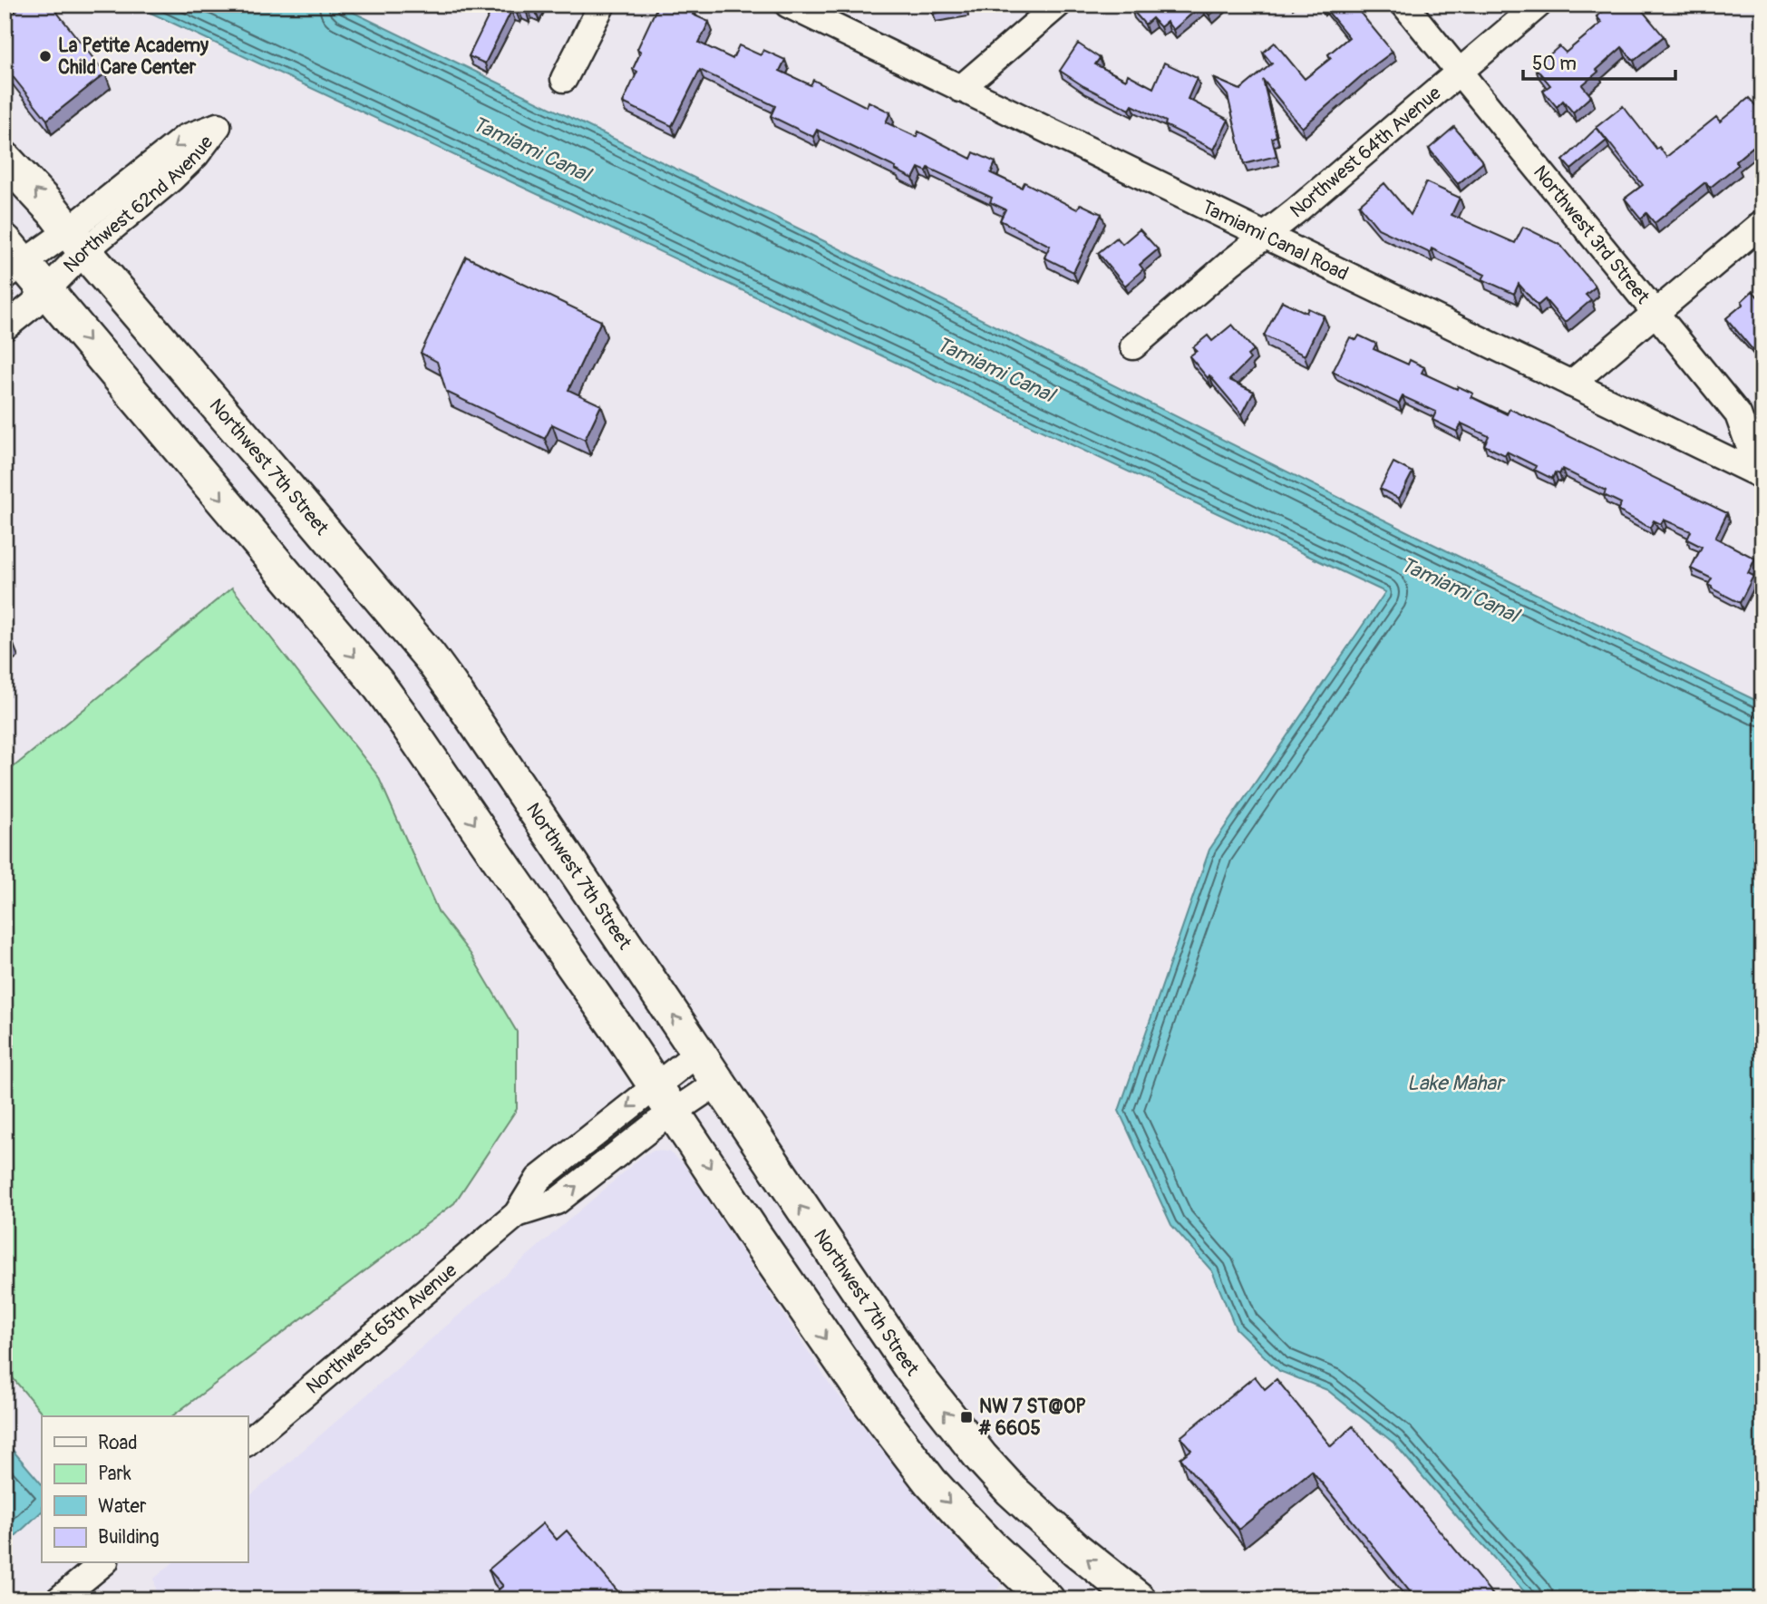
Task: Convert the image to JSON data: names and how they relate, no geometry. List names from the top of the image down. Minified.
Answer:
{"streets":{"main road":["Northwest 7th Street"],"street":["Northwest 64th Avenue","Northwest 62nd Avenue","Northwest 3rd Street","Tamiami Canal Road","Northwest 65th Avenue"]},"crossings":[["Northwest 64th Avenue","Northwest 3rd Street"],["Northwest 64th Avenue","Tamiami Canal Road"],["Northwest 62nd Avenue","Northwest 7th Street"],["Northwest 3rd Street","Tamiami Canal Road"],["Northwest 7th Street","Northwest 65th Avenue"]],"water":["Tamiami Canal","Lake Mahar"],"places":{"other":["La Petite Academy Child Care Center"],"transit":["NW 7 ST@OP # 6605"]},"legend":["Road","Park","Water","Building"],"scale_bar":"50 m"}
